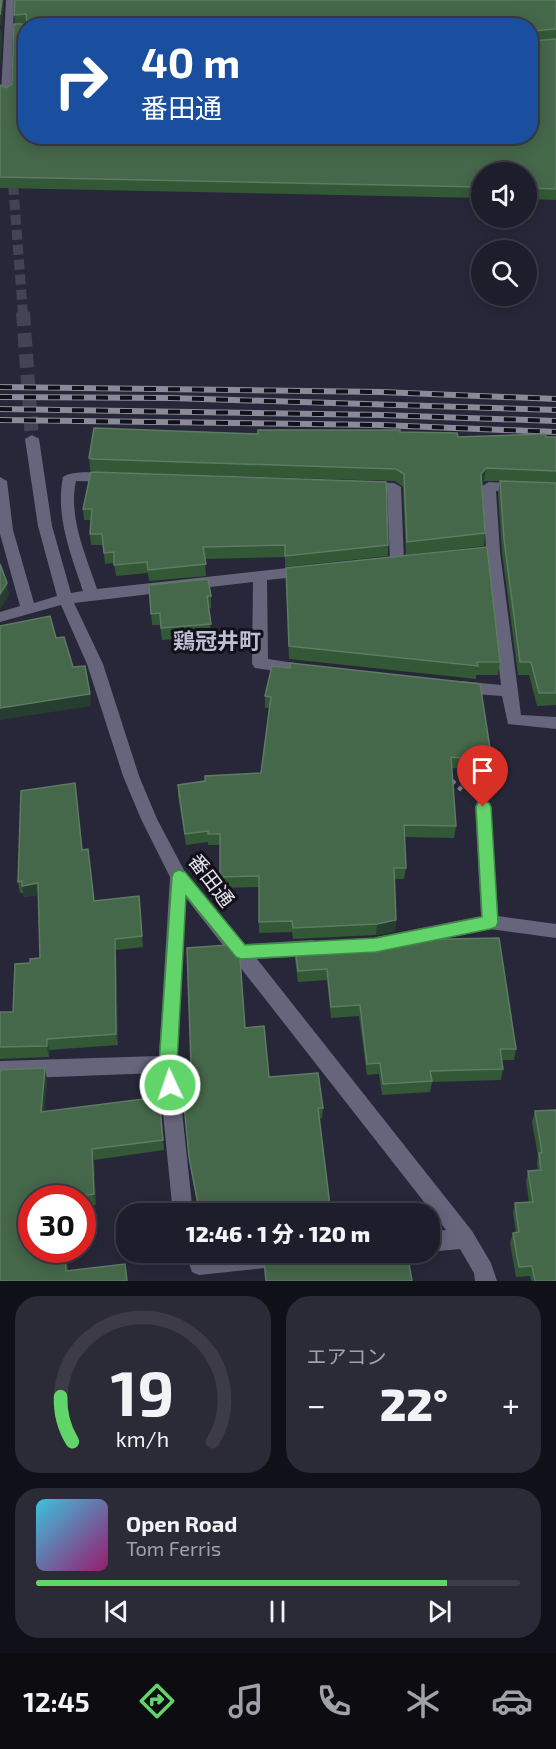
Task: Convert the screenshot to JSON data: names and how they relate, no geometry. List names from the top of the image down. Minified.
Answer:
{"streets":{"street":["番田通"]},"districts":["鶏冠井町"],"page":{"turn":["40 m","番田通"],"limit":"30","trip":"12:46 · 1 分 · 120 m","tile":"エアコン","heat":["−","22°","+"],"song":["Open Road","Tom Ferris"],"tabs":"12:45","gauge":["19","km/h"]}}
